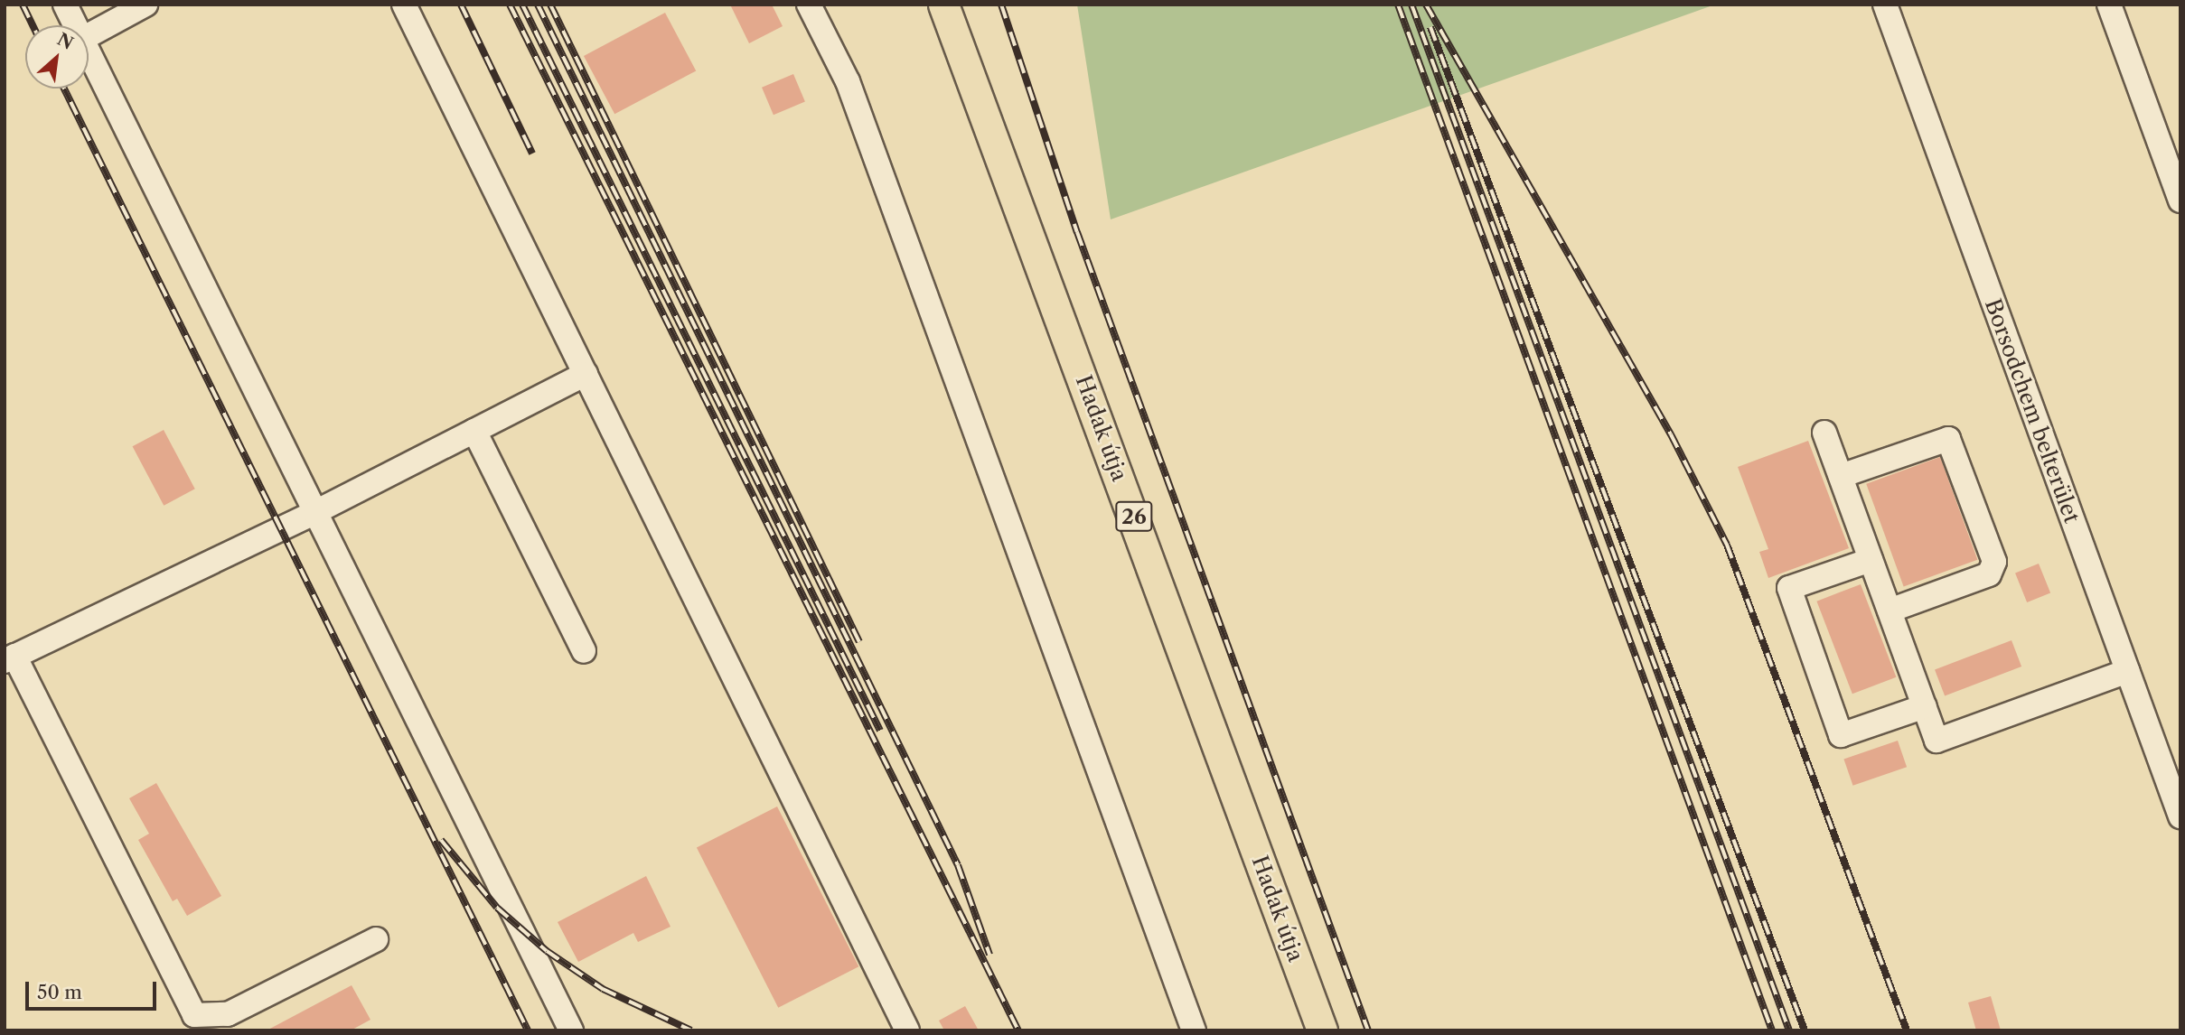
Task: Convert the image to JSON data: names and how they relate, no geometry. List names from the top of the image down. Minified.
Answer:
{"streets":{"main road":["Hadak útja","26"],"street":["Borsodchem belterület"]},"scale_bar":"50 m","north":"top right"}
